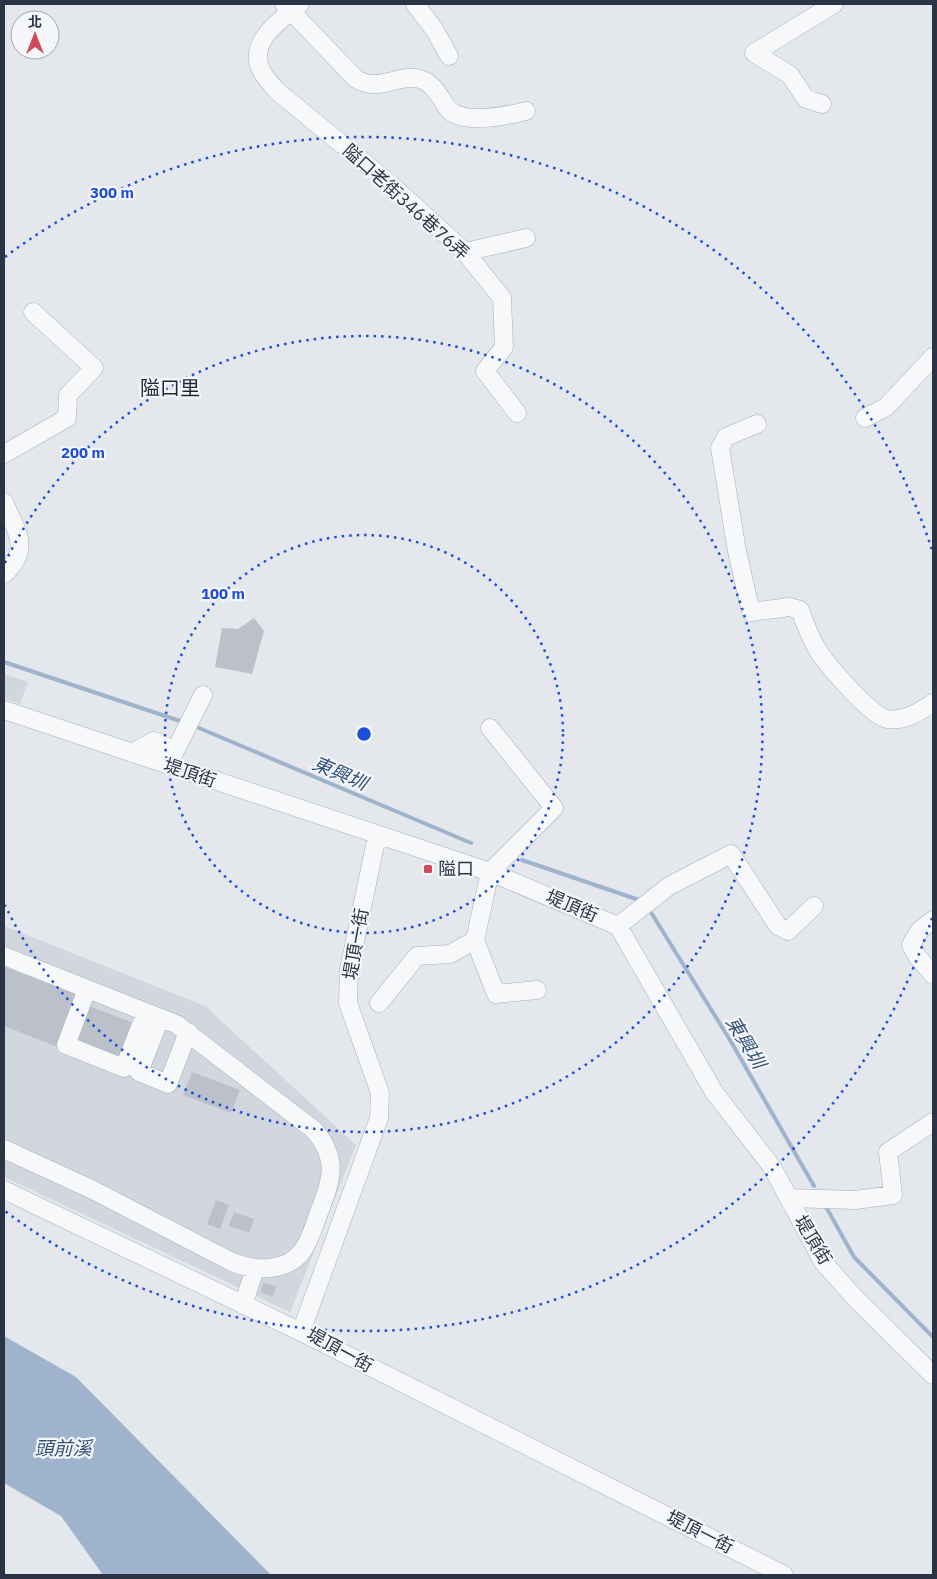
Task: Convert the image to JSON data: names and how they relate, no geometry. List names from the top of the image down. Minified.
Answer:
{"streets":{"street":["隘口老街346巷76弄","堤頂街","堤頂一街"]},"crossings":[["堤頂街","堤頂一街"]],"districts":["隘口里"],"water":["東興圳","頭前溪"],"places":{"transit":["隘口"]},"north":"top","rings":["300 m","200 m","100 m"]}
